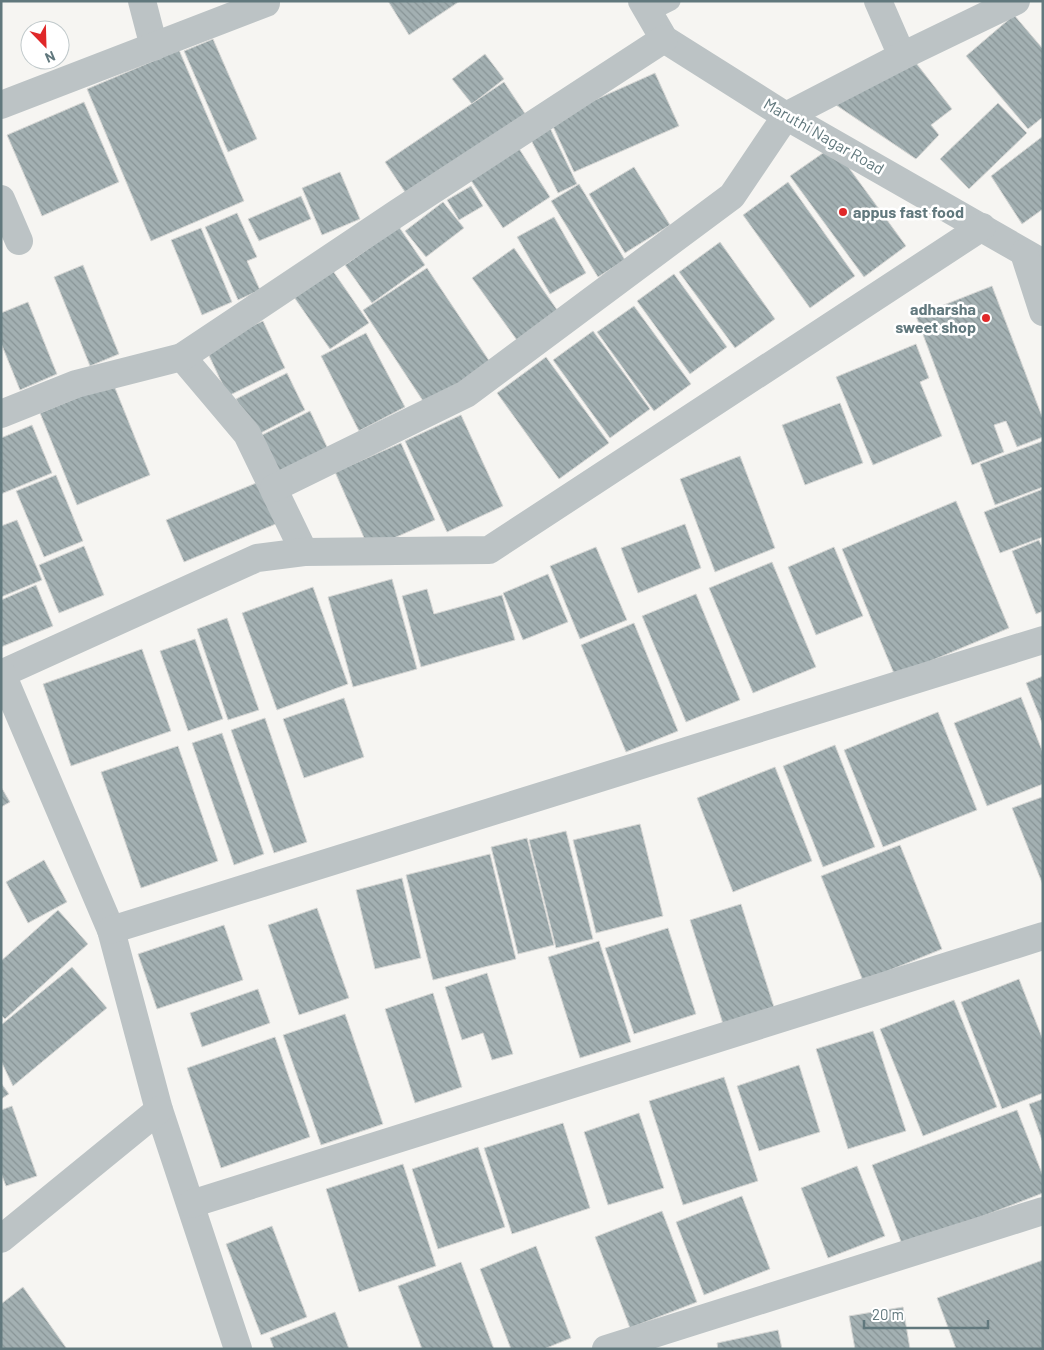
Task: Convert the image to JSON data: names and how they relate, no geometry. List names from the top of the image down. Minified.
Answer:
{"streets":{"street":["Maruthi Nagar Road"]},"places":["appus fast food","adharsha sweet shop"],"scale_bar":"20 m","north":"bottom right"}
